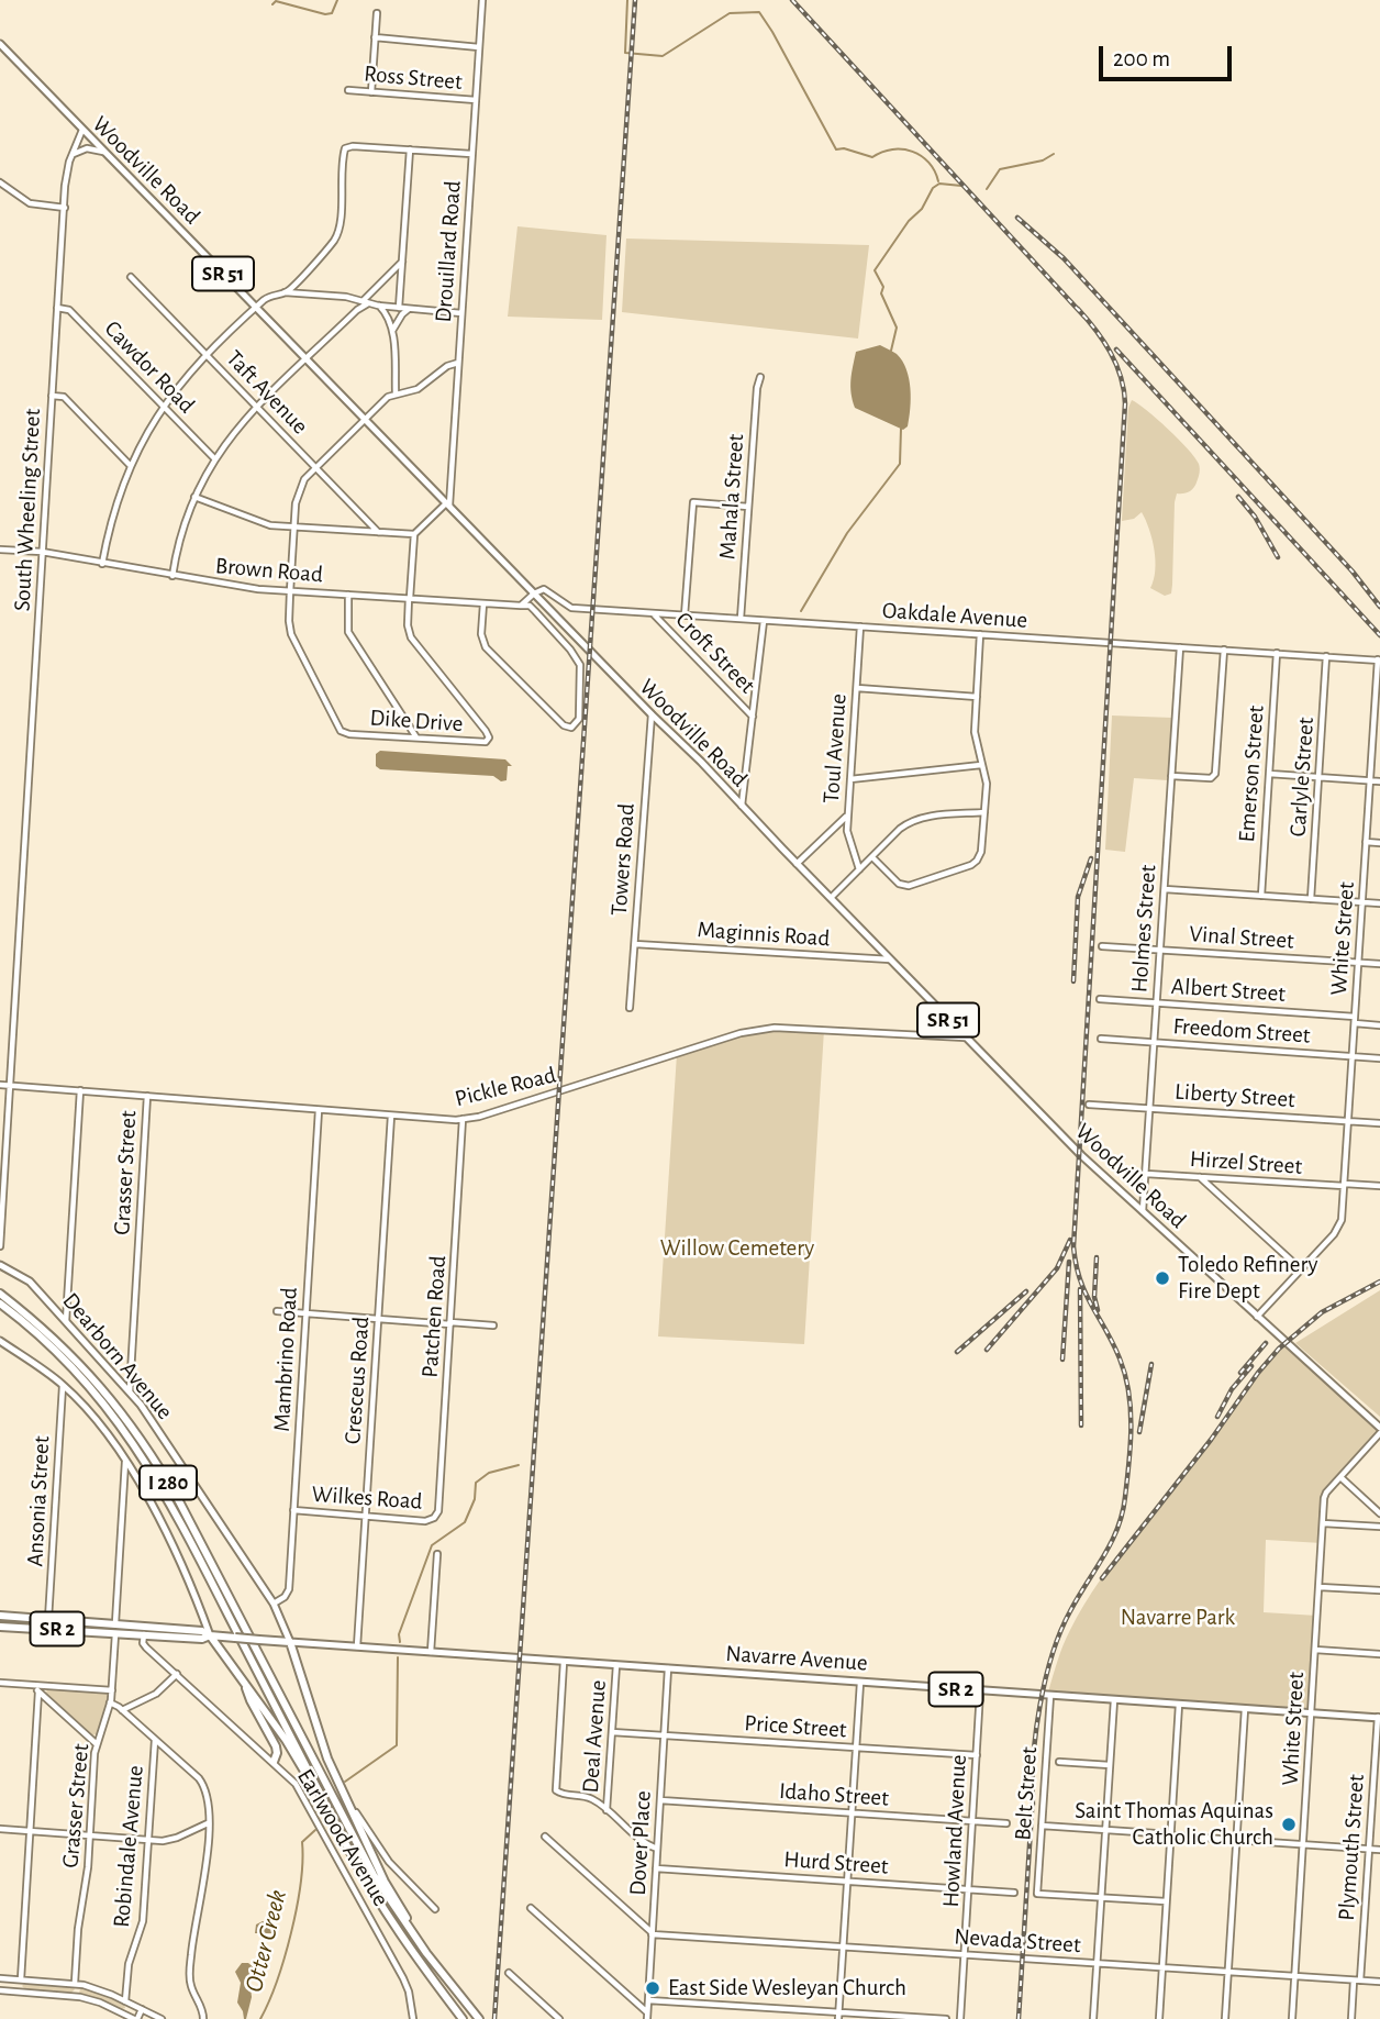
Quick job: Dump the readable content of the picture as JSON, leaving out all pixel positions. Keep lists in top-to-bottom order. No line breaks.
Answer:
{"streets":{"highway":["I 280","SR 2","Navarre Avenue"],"main road":["Woodville Road","SR 51","Dearborn Avenue"],"street":["Ross Street","Drouillard Road","Cawdor Road","Taft Avenue","Mahala Street","South Wheeling Street","Brown Road","Oakdale Avenue","Croft Street","Dike Drive","Toul Avenue","Emerson Street","Carlyle Street","Towers Road","Holmes Street","Maginnis Road","Vinal Street","White Street","Albert Street","Freedom Street","Pickle Road","Liberty Street","Hirzel Street","Grasser Street","Patchen Road","Mambrino Road","Cresceus Road","Wilkes Road","Ansonia Street","Price Street","Deal Avenue","Belt Street","Idaho Street","Howland Avenue","Earlwood Avenue","Dover Place","Robindale Avenue","Plymouth Street","Hurd Street","Nevada Street"]},"crossings":[["Ross Street","Drouillard Road"],["Woodville Road","Drouillard Road"],["Woodville Road","South Wheeling Street"],["Woodville Road","Oakdale Avenue"],["Woodville Road","Towers Road"],["Woodville Road","Holmes Street"],["Woodville Road","Maginnis Road"],["Woodville Road","Pickle Road"],["Cawdor Road","South Wheeling Street"],["Mahala Street","Oakdale Avenue"],["South Wheeling Street","Brown Road"],["South Wheeling Street","Pickle Road"],["Brown Road","Dike Drive"],["Oakdale Avenue","Croft Street"],["Oakdale Avenue","Toul Avenue"],["Oakdale Avenue","Emerson Street"],["Oakdale Avenue","Carlyle Street"],["Oakdale Avenue","Holmes Street"],["Oakdale Avenue","White Street"],["Towers Road","Maginnis Road"],["Holmes Street","Vinal Street"],["Holmes Street","Albert Street"],["Holmes Street","Freedom Street"],["Holmes Street","Liberty Street"],["Holmes Street","Hirzel Street"],["Vinal Street","White Street"],["White Street","Albert Street"],["White Street","Freedom Street"],["White Street","Liberty Street"],["White Street","Hirzel Street"],["White Street","Navarre Avenue"],["White Street","Nevada Street"],["Pickle Road","Grasser Street"],["Pickle Road","Patchen Road"],["Pickle Road","Mambrino Road"],["Pickle Road","Cresceus Road"],["Grasser Street","Dearborn Avenue"],["Grasser Street","Navarre Avenue"],["Patchen Road","Wilkes Road"],["Dearborn Avenue","Mambrino Road"],["Dearborn Avenue","Navarre Avenue"],["Mambrino Road","Wilkes Road"],["Cresceus Road","Wilkes Road"],["Cresceus Road","Navarre Avenue"],["Ansonia Street","Navarre Avenue"],["Navarre Avenue","Deal Avenue"],["Navarre Avenue","Belt Street"],["Navarre Avenue","Howland Avenue"],["Navarre Avenue","Earlwood Avenue"],["Navarre Avenue","Dover Place"],["Navarre Avenue","Plymouth Street"],["Price Street","Deal Avenue"],["Price Street","Howland Avenue"],["Price Street","Dover Place"],["Idaho Street","Howland Avenue"],["Idaho Street","Dover Place"],["Howland Avenue","Hurd Street"],["Howland Avenue","Nevada Street"],["Dover Place","Hurd Street"],["Dover Place","Nevada Street"],["Plymouth Street","Nevada Street"]],"water":["Otter Creek"],"parks":["Willow Cemetery","Navarre Park"],"places":["Toledo Refinery Fire Dept","Saint Thomas Aquinas Catholic Church","East Side Wesleyan Church"],"scale_bar":"200 m"}
